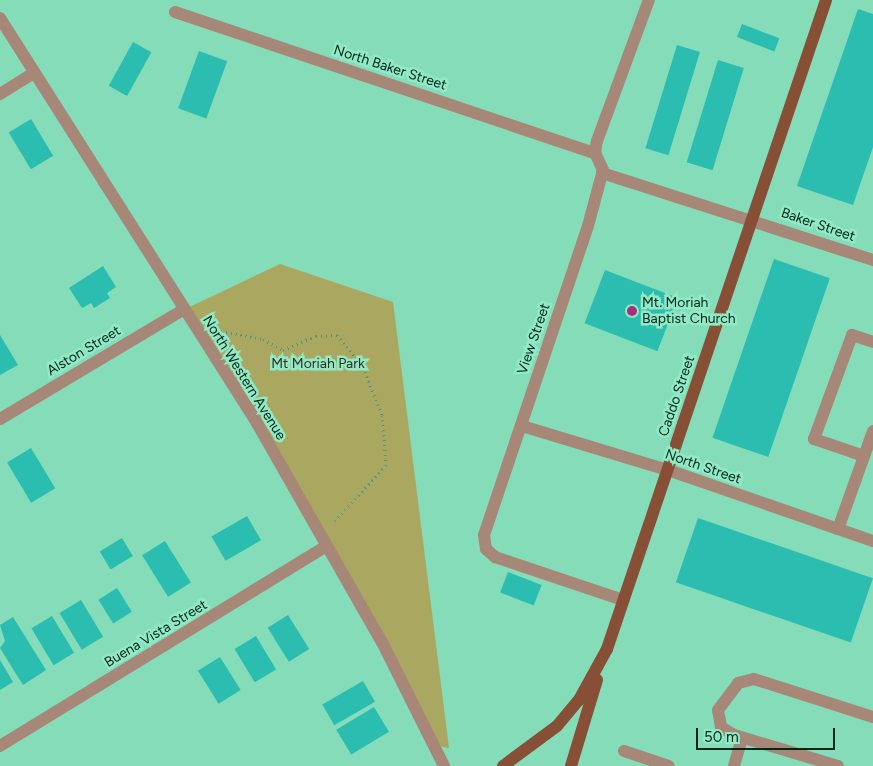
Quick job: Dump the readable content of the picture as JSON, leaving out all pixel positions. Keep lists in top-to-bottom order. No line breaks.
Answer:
{"streets":{"main road":["Caddo Street"],"street":["North Baker Street","Baker Street","View Street","Alston Street","North Western Avenue","North Street","Buena Vista Street"]},"crossings":[["Baker Street","View Street"],["Baker Street","Caddo Street"],["View Street","Caddo Street"],["View Street","North Street"],["Alston Street","North Western Avenue"],["North Western Avenue","Buena Vista Street"],["Caddo Street","North Street"]],"parks":["Mt Moriah Park"],"places":["Mt. Moriah Baptist Church"],"scale_bar":"50 m"}
